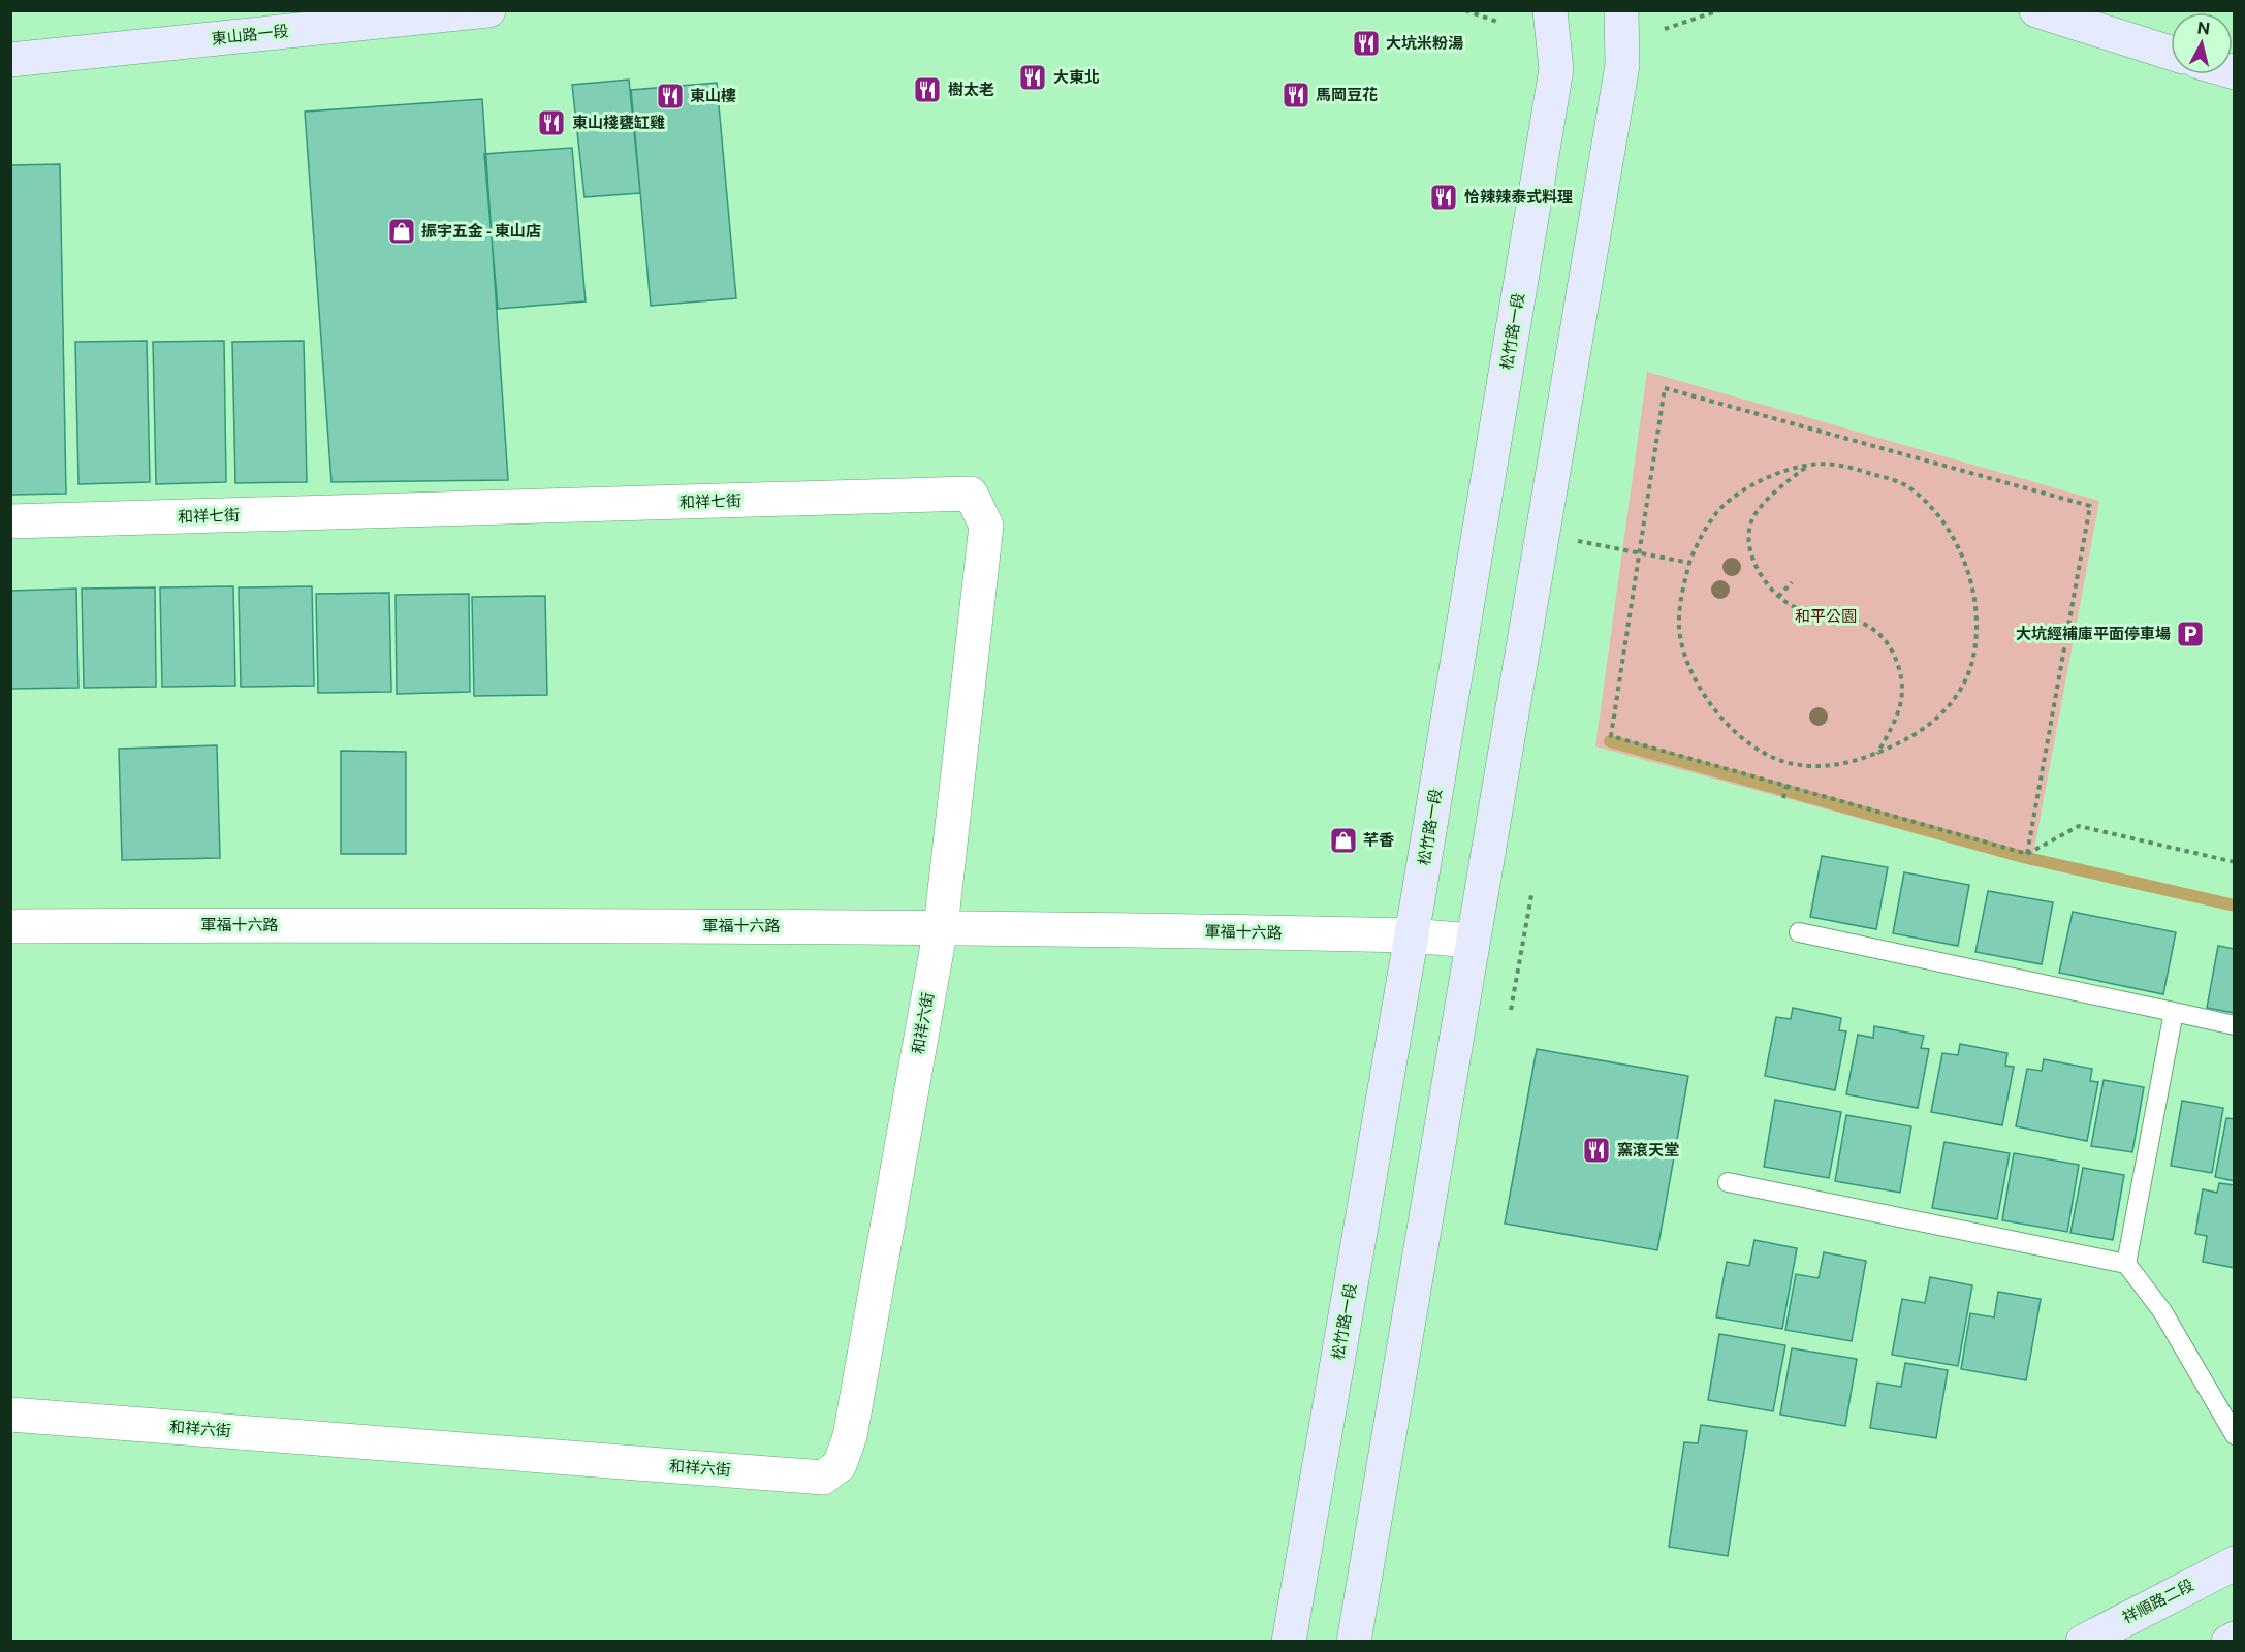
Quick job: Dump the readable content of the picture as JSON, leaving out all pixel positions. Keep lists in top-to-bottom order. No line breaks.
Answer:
{"streets":{"street":["東山路一段","松竹路一段","和祥七街","軍福十六路","和祥六街","祥順路二段"]},"crossings":[["松竹路一段","軍福十六路"],["和祥七街","軍福十六路"],["和祥七街","和祥六街"],["軍福十六路","和祥六街"]],"parks":["和平公園"],"places":{"restaurant":["大坑米粉湯","大東北","樹太老","馬岡豆花","東山樓","東山棧甕缸雞","恰辣辣泰式料理","窯滾天堂"],"shop":["振宇五金 - 東山店","芊香"],"parking":["大坑經補庫平面停車場"]},"north":"top"}
